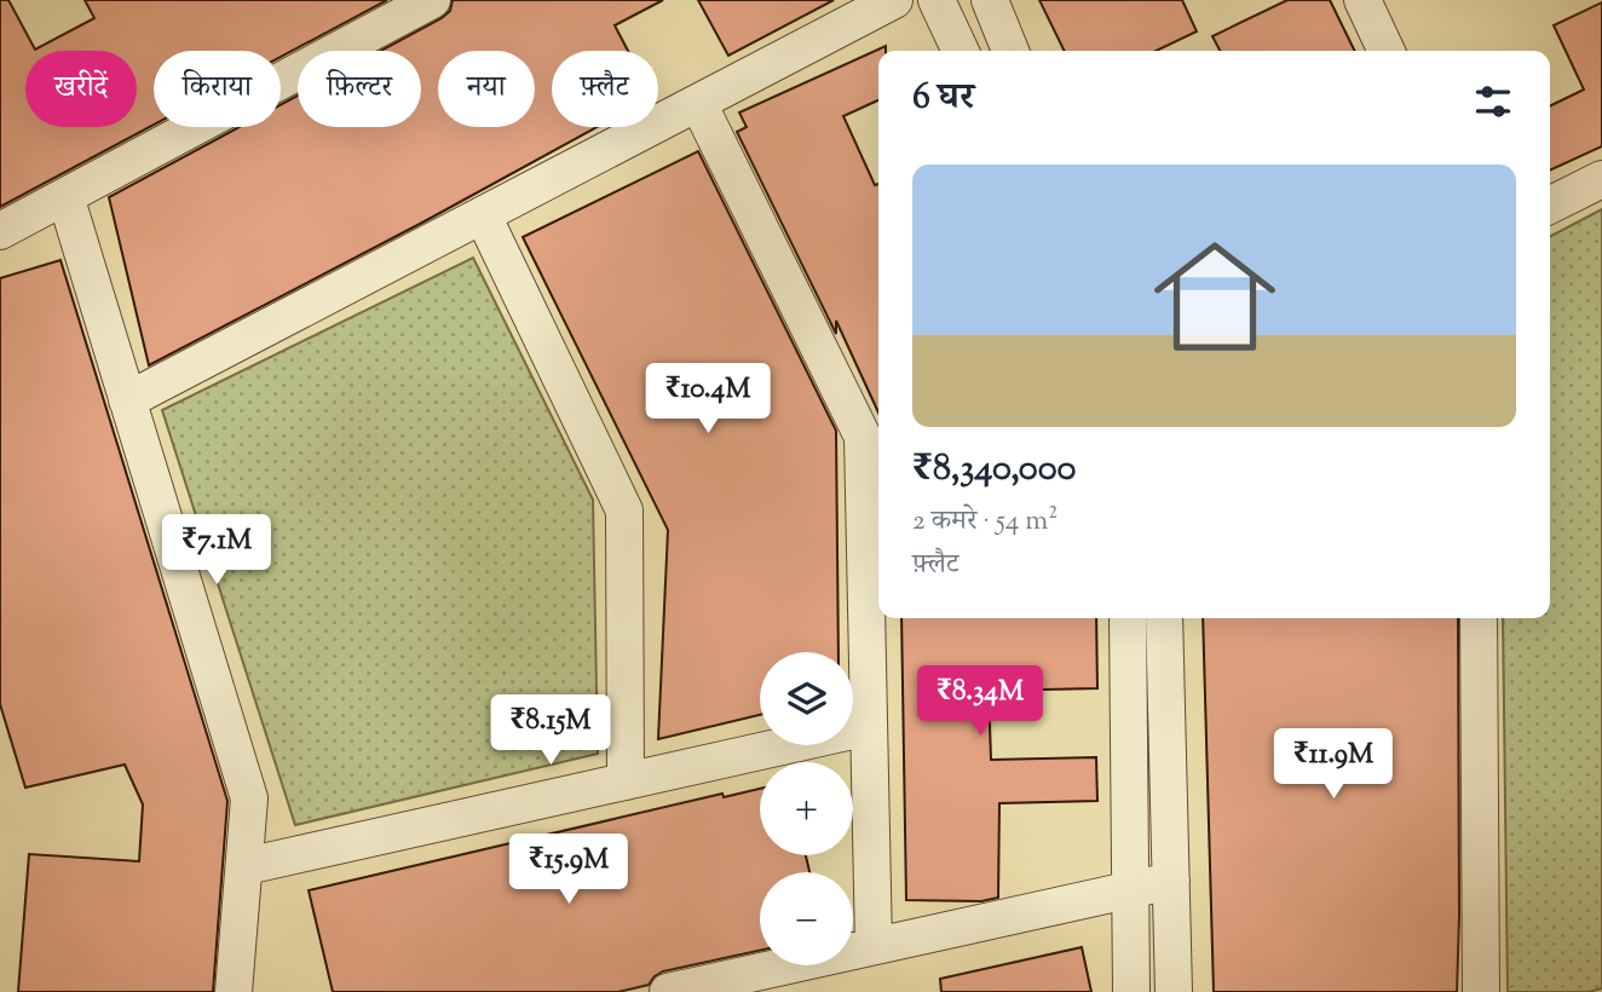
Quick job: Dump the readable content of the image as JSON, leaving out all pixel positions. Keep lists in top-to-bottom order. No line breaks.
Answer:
{"page":{"chip":["खरीदें","किराया","फ़िल्टर","नया","फ़्लैट"],"heading":"6 घर","list":[{"name":"₹8,340,000","note":"2 कमरे · 54 m² · फ़्लैट"}],"price":["₹10.4M","₹7.1M","₹8.34M","₹8.15M","₹11.9M","₹15.9M"],"map_buttons":["+","−"]}}
